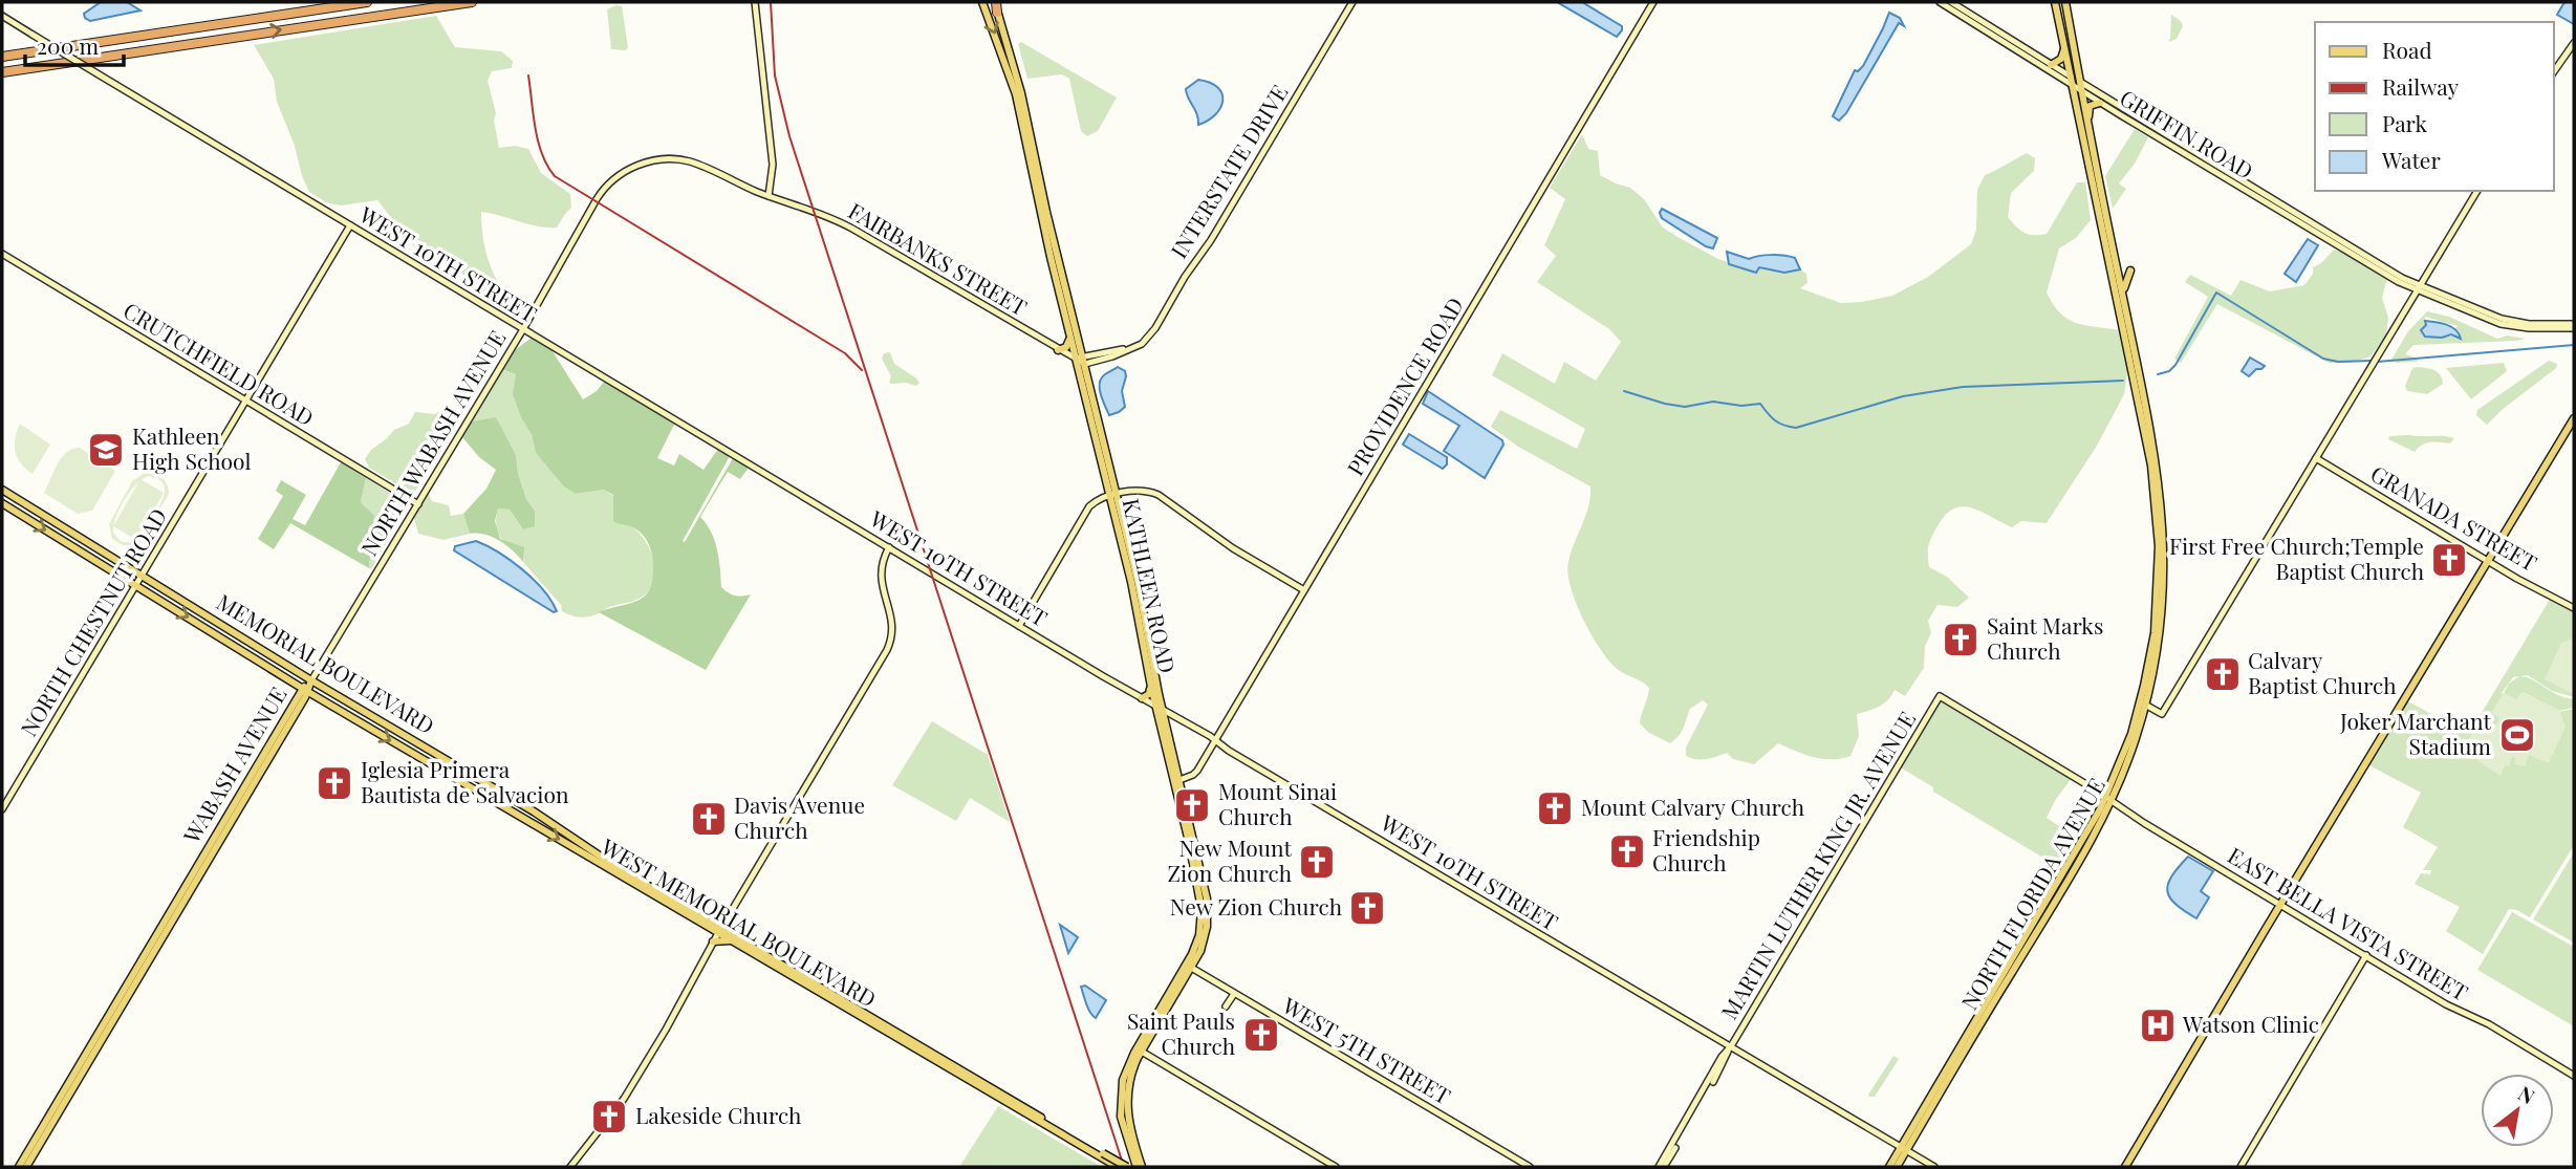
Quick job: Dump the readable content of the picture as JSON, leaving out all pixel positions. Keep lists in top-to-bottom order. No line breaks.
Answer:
{"streets":{"main road":["KATHLEEN ROAD","MEMORIAL BOULEVARD","WABASH AVENUE","NORTH FLORIDA AVENUE","WEST MEMORIAL BOULEVARD"],"street":["GRIFFIN ROAD","INTERSTATE DRIVE","FAIRBANKS STREET","WEST 10TH STREET","CRUTCHFIELD ROAD","PROVIDENCE ROAD","NORTH WABASH AVENUE","GRANADA STREET","NORTH CHESTNUT ROAD","MARTIN LUTHER KING JR. AVENUE","EAST BELLA VISTA STREET","WEST 5TH STREET"]},"crossings":[["INTERSTATE DRIVE","FAIRBANKS STREET"],["INTERSTATE DRIVE","KATHLEEN ROAD"],["FAIRBANKS STREET","NORTH WABASH AVENUE"],["FAIRBANKS STREET","KATHLEEN ROAD"],["WEST 10TH STREET","PROVIDENCE ROAD"],["WEST 10TH STREET","NORTH WABASH AVENUE"],["WEST 10TH STREET","KATHLEEN ROAD"],["WEST 10TH STREET","NORTH CHESTNUT ROAD"],["WEST 10TH STREET","MARTIN LUTHER KING JR. AVENUE"],["WEST 10TH STREET","NORTH FLORIDA AVENUE"],["CRUTCHFIELD ROAD","NORTH WABASH AVENUE"],["CRUTCHFIELD ROAD","NORTH CHESTNUT ROAD"],["PROVIDENCE ROAD","KATHLEEN ROAD"],["NORTH WABASH AVENUE","MEMORIAL BOULEVARD"],["NORTH WABASH AVENUE","WABASH AVENUE"],["KATHLEEN ROAD","WEST 5TH STREET"],["NORTH CHESTNUT ROAD","MEMORIAL BOULEVARD"],["MEMORIAL BOULEVARD","WABASH AVENUE"],["MEMORIAL BOULEVARD","WEST MEMORIAL BOULEVARD"],["MARTIN LUTHER KING JR. AVENUE","EAST BELLA VISTA STREET"],["NORTH FLORIDA AVENUE","EAST BELLA VISTA STREET"]],"places":{"school or university":["Kathleen High School"],"church":["First Free Church;Temple Baptist Church","Saint Marks Church","Calvary Baptist Church","Iglesia Primera Bautista de Salvacion","Mount Sinai Church","Mount Calvary Church","Davis Avenue Church","Friendship Church","New Mount Zion Church","New Zion Church","Saint Pauls Church","Lakeside Church"],"sports":["Joker Marchant Stadium"],"hospital":["Watson Clinic"]},"legend":["Road","Railway","Park","Water"],"scale_bar":"200 m","north":"top right"}
